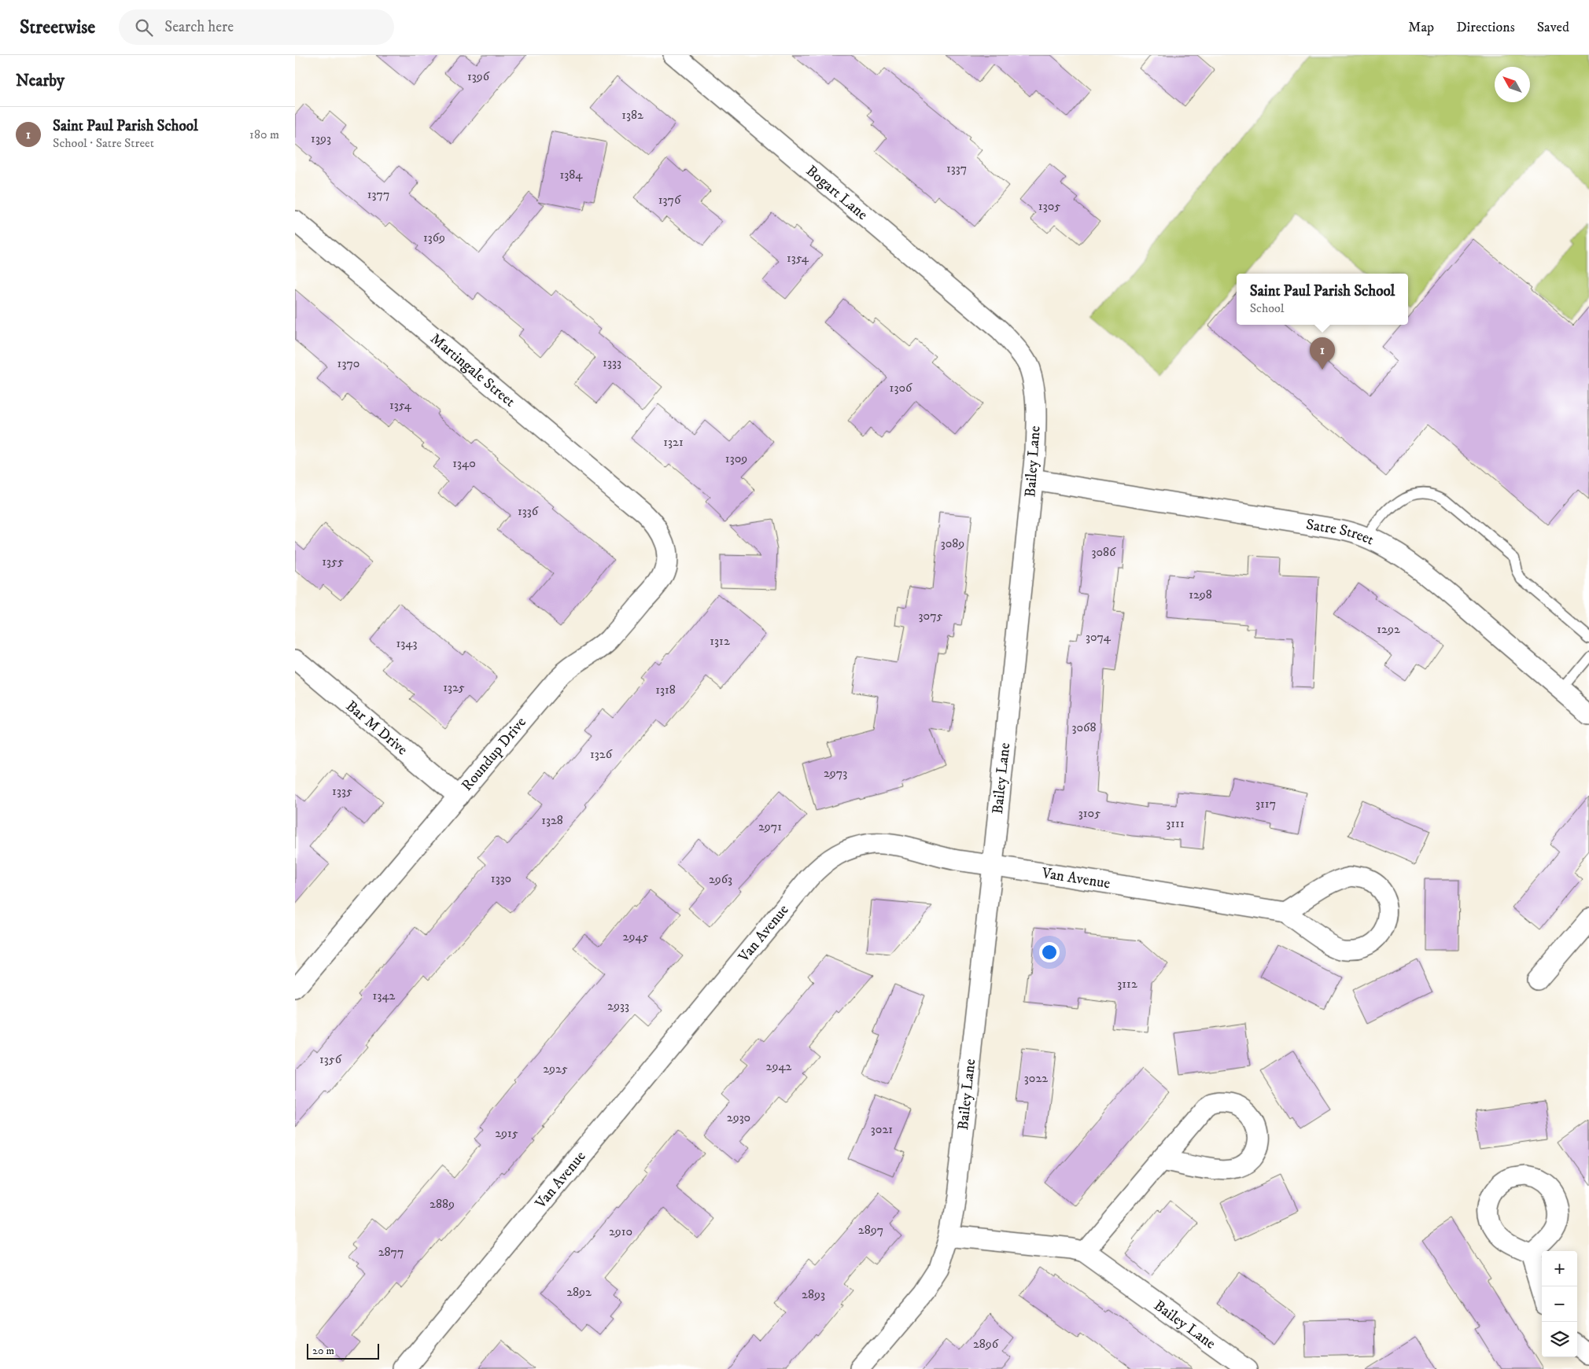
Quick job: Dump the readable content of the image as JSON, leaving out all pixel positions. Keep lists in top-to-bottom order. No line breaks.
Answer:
{"streets":{"street":["Bogart Lane","Martingale Street","Bailey Lane","Satre Street","Bar M Drive","Roundup Drive","Van Avenue"]},"crossings":[["Bogart Lane","Bailey Lane"],["Martingale Street","Roundup Drive"],["Bailey Lane","Satre Street"],["Bailey Lane","Van Avenue"],["Bar M Drive","Roundup Drive"]],"house_numbers":["1396","1382","1393","1337","1384","1377","1376","1305","1369","1354","1333","1370","1306","1354","1321","1309","1340","1336","3089","3086","1355","1298","3075","1292","3074","1312","1343","1325","1318","3068","1326","2973","1335","3117","3105","1328","3111","2971","1330","2963","2945","3112","1342","2933","1356","2942","2925","3022","2930","3021","2915","2889","2897","2910","2877","2892","2893","2896"],"scale_bar":"20 m","north":"top left","page":{"header":"Streetwise","search":"Search here","nav":["Map","Directions","Saved"],"heading":"Nearby","list":[{"mark":"1","name":"Saint Paul Parish School","note":"School · Satre Street","value":"180 m"}],"popup":["Saint Paul Parish School","School"],"pins":"1","map_buttons":["+","−"],"scale":"20 m"}}
